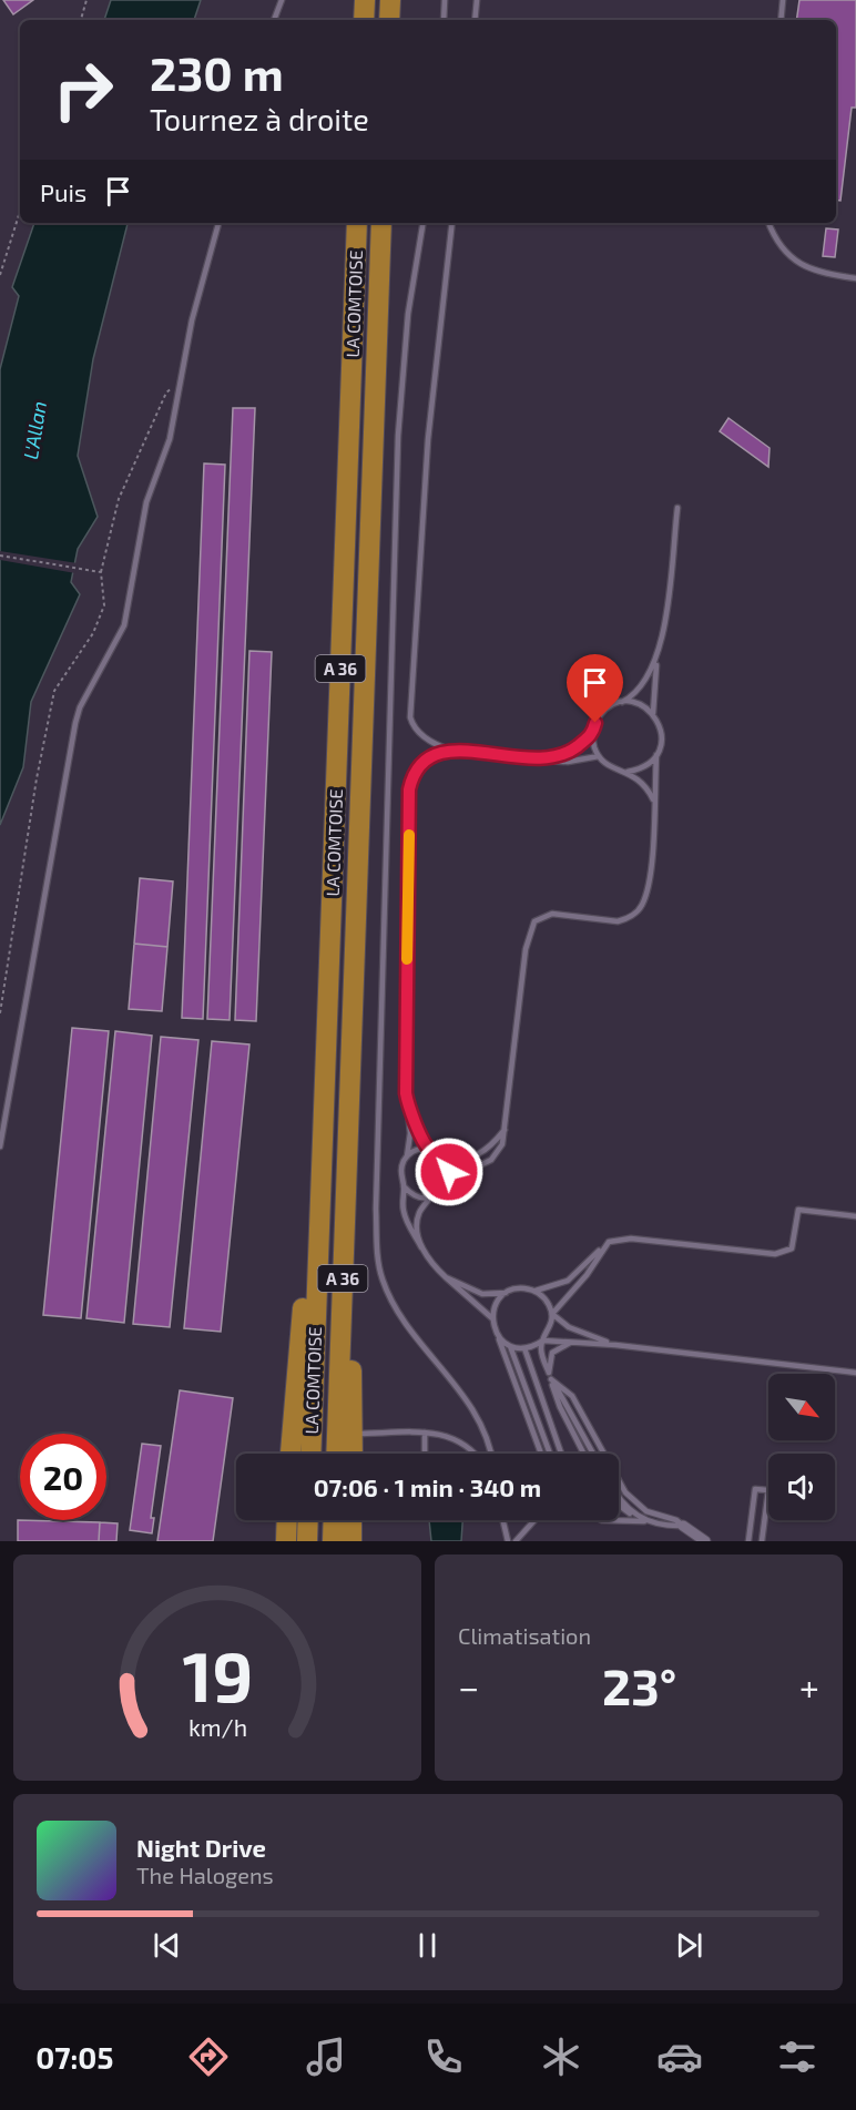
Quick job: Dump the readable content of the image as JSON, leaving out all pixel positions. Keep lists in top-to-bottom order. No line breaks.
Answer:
{"streets":{"highway":["LA COMTOISE","A 36"]},"water":["L'Allan"],"north":"bottom right","page":{"turn":["230 m","Tournez à droite"],"then":"Puis","limit":"20","trip":"07:06 · 1 min · 340 m","tile":"Climatisation","heat":["−","23°","+"],"song":["Night Drive","The Halogens"],"tabs":"07:05","gauge":["19","km/h"]}}
